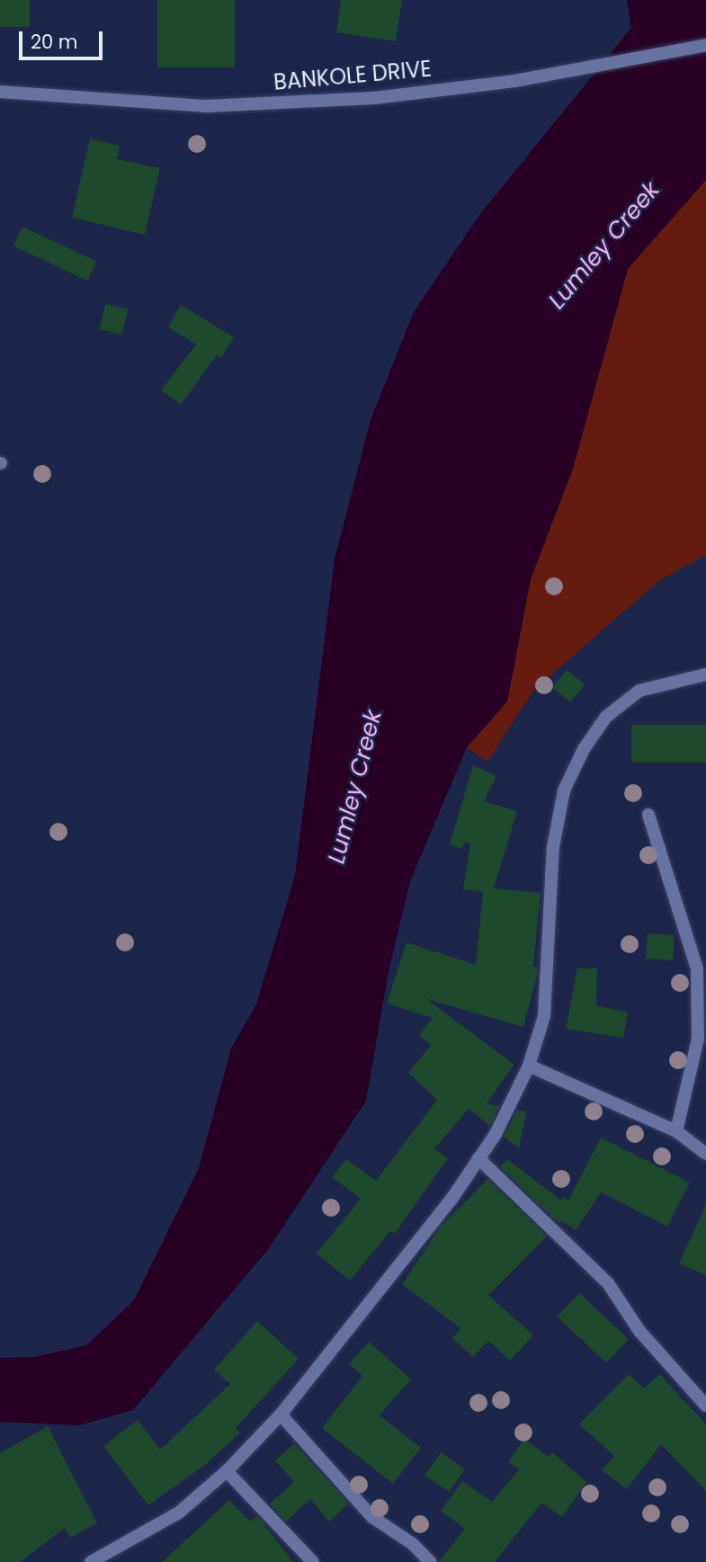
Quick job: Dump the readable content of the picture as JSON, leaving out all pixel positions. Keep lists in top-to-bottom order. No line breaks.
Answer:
{"streets":{"street":["BANKOLE DRIVE"]},"water":["Lumley Creek"],"scale_bar":"20 m"}
